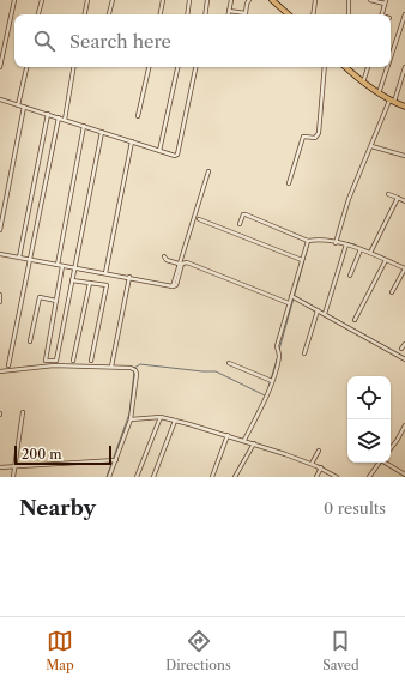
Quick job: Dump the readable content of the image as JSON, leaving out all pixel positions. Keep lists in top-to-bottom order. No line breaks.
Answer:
{"scale_bar":"200 m","page":{"search":"Search here","scale":"200 m","heading":["Nearby","0 results"],"nav":["Map","Directions","Saved"]}}
